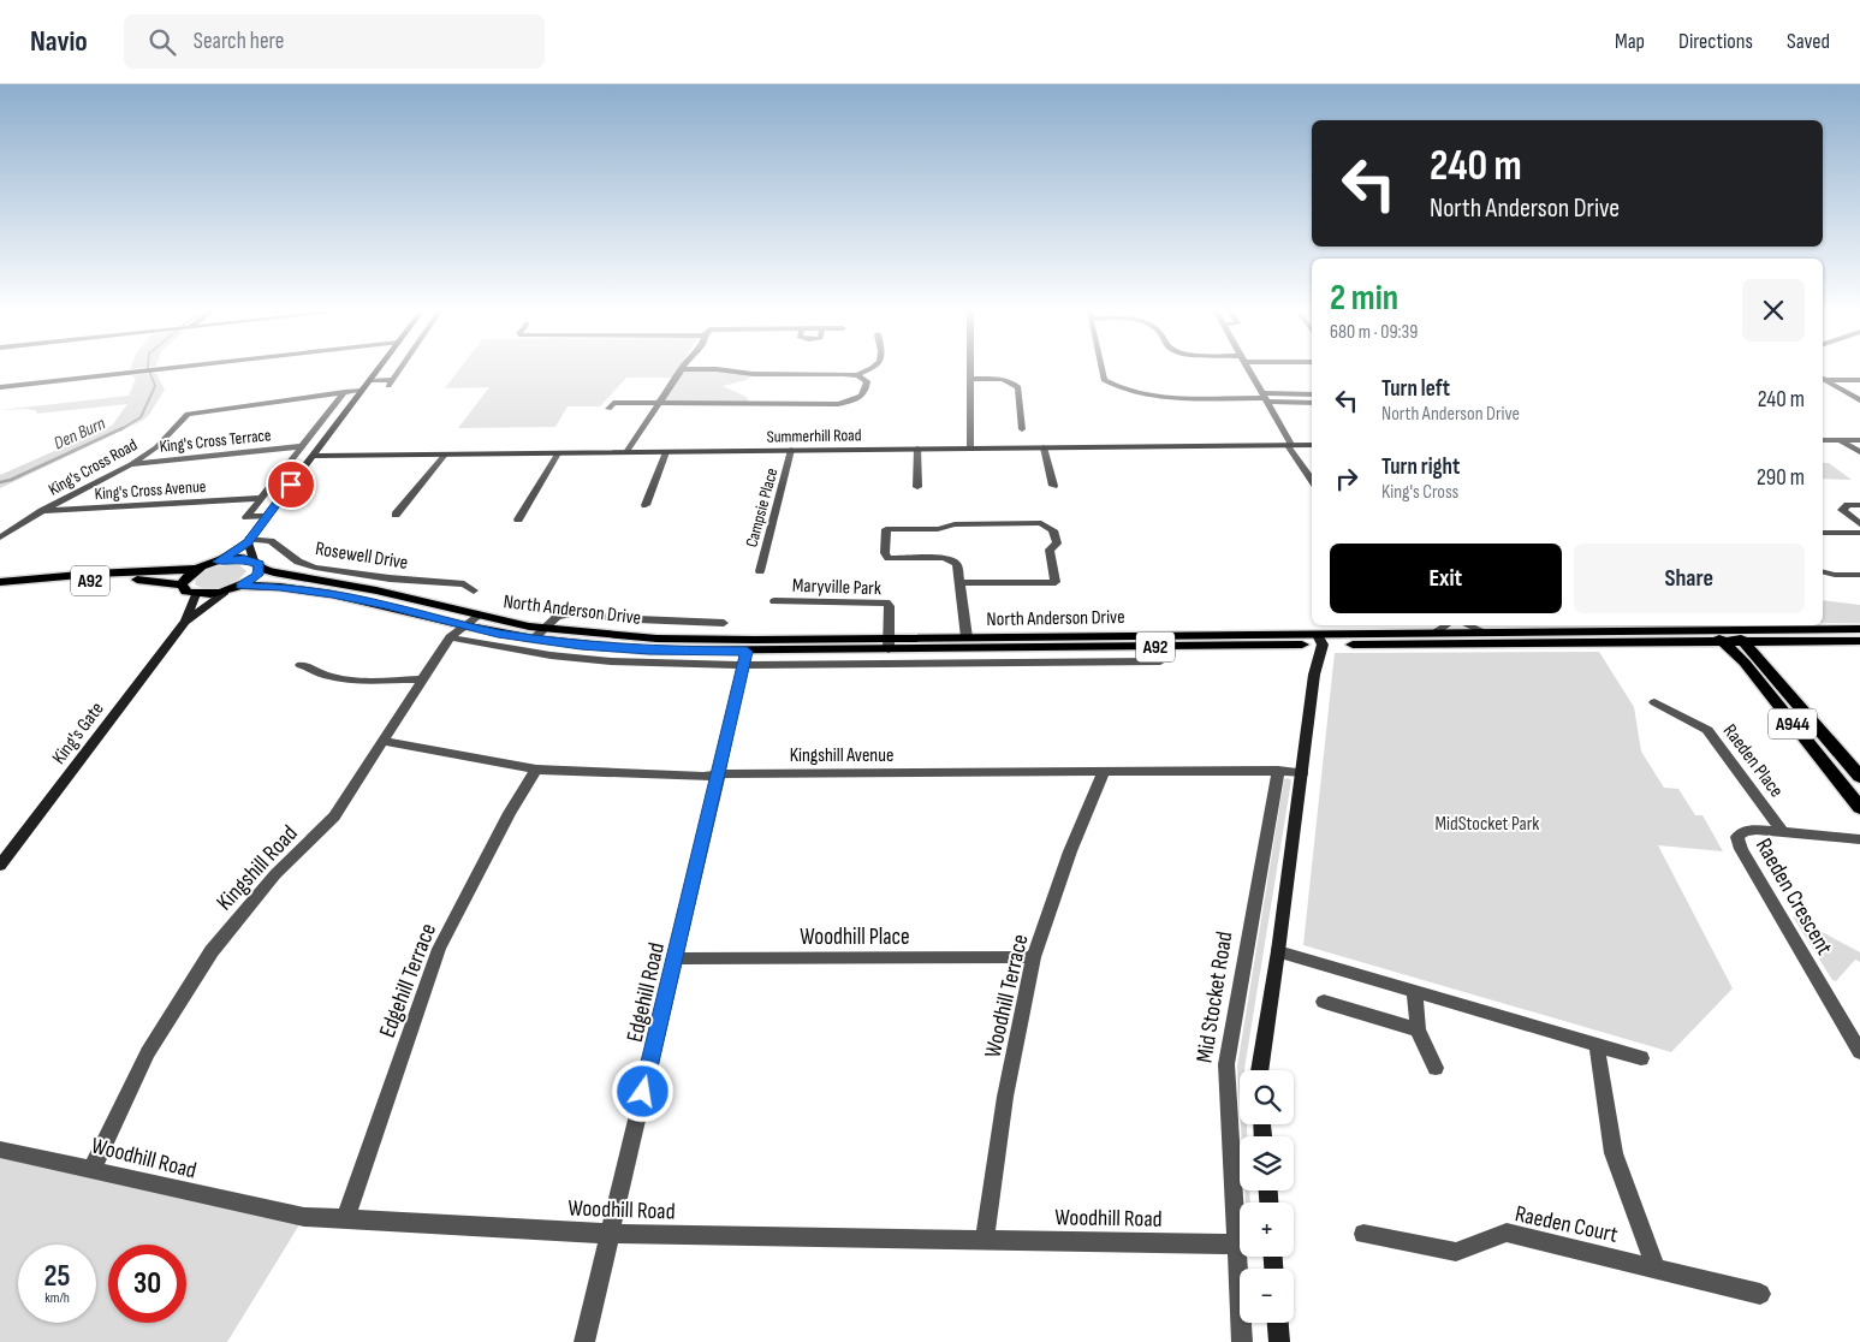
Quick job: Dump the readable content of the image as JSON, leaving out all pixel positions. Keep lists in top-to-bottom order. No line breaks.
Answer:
{"streets":{"main road":["A92","North Anderson Drive","A944"],"street":["Summerhill Road","King's Cross Terrace","King's Cross Road","King's Cross Avenue","Campsie Place","Rosewell Drive","Maryville Park","King's Gate","Kingshill Avenue","Raeden Place","Kingshill Road","Raeden Crescent","Woodhill Place","Edgehill Terrace","Edgehill Road","Woodhill Terrace","Mid Stocket Road","Woodhill Road","Raeden Court"]},"crossings":[["Summerhill Road","Campsie Place"],["King's Cross Terrace","King's Cross Road"],["King's Cross Road","King's Cross Avenue"],["A92","North Anderson Drive"],["A92","King's Gate"],["Maryville Park","North Anderson Drive"],["North Anderson Drive","A944"],["North Anderson Drive","Kingshill Road"],["North Anderson Drive","Edgehill Road"],["Kingshill Avenue","Kingshill Road"],["Kingshill Avenue","Edgehill Terrace"],["Kingshill Avenue","Edgehill Road"],["Kingshill Avenue","Woodhill Terrace"],["Kingshill Avenue","Mid Stocket Road"],["Raeden Place","Raeden Crescent"],["Kingshill Road","Woodhill Road"],["Woodhill Place","Edgehill Road"],["Woodhill Place","Woodhill Terrace"],["Edgehill Terrace","Woodhill Road"],["Edgehill Road","Woodhill Road"],["Woodhill Terrace","Woodhill Road"]],"water":["Den Burn"],"parks":["MidStocket Park"],"page":{"header":"Navio","search":"Search here","nav":["Map","Directions","Saved"],"turn":["240 m","North Anderson Drive"],"heading":["2 min","680 m · 09:39"],"list":[{"name":"Turn left","note":"North Anderson Drive","value":"240 m"},{"name":"Turn right","note":"King's Cross","value":"290 m"}],"buttons":["Exit","Share"],"map_buttons":["+","−"],"speed":"25 km/h","limit":"30"}}
